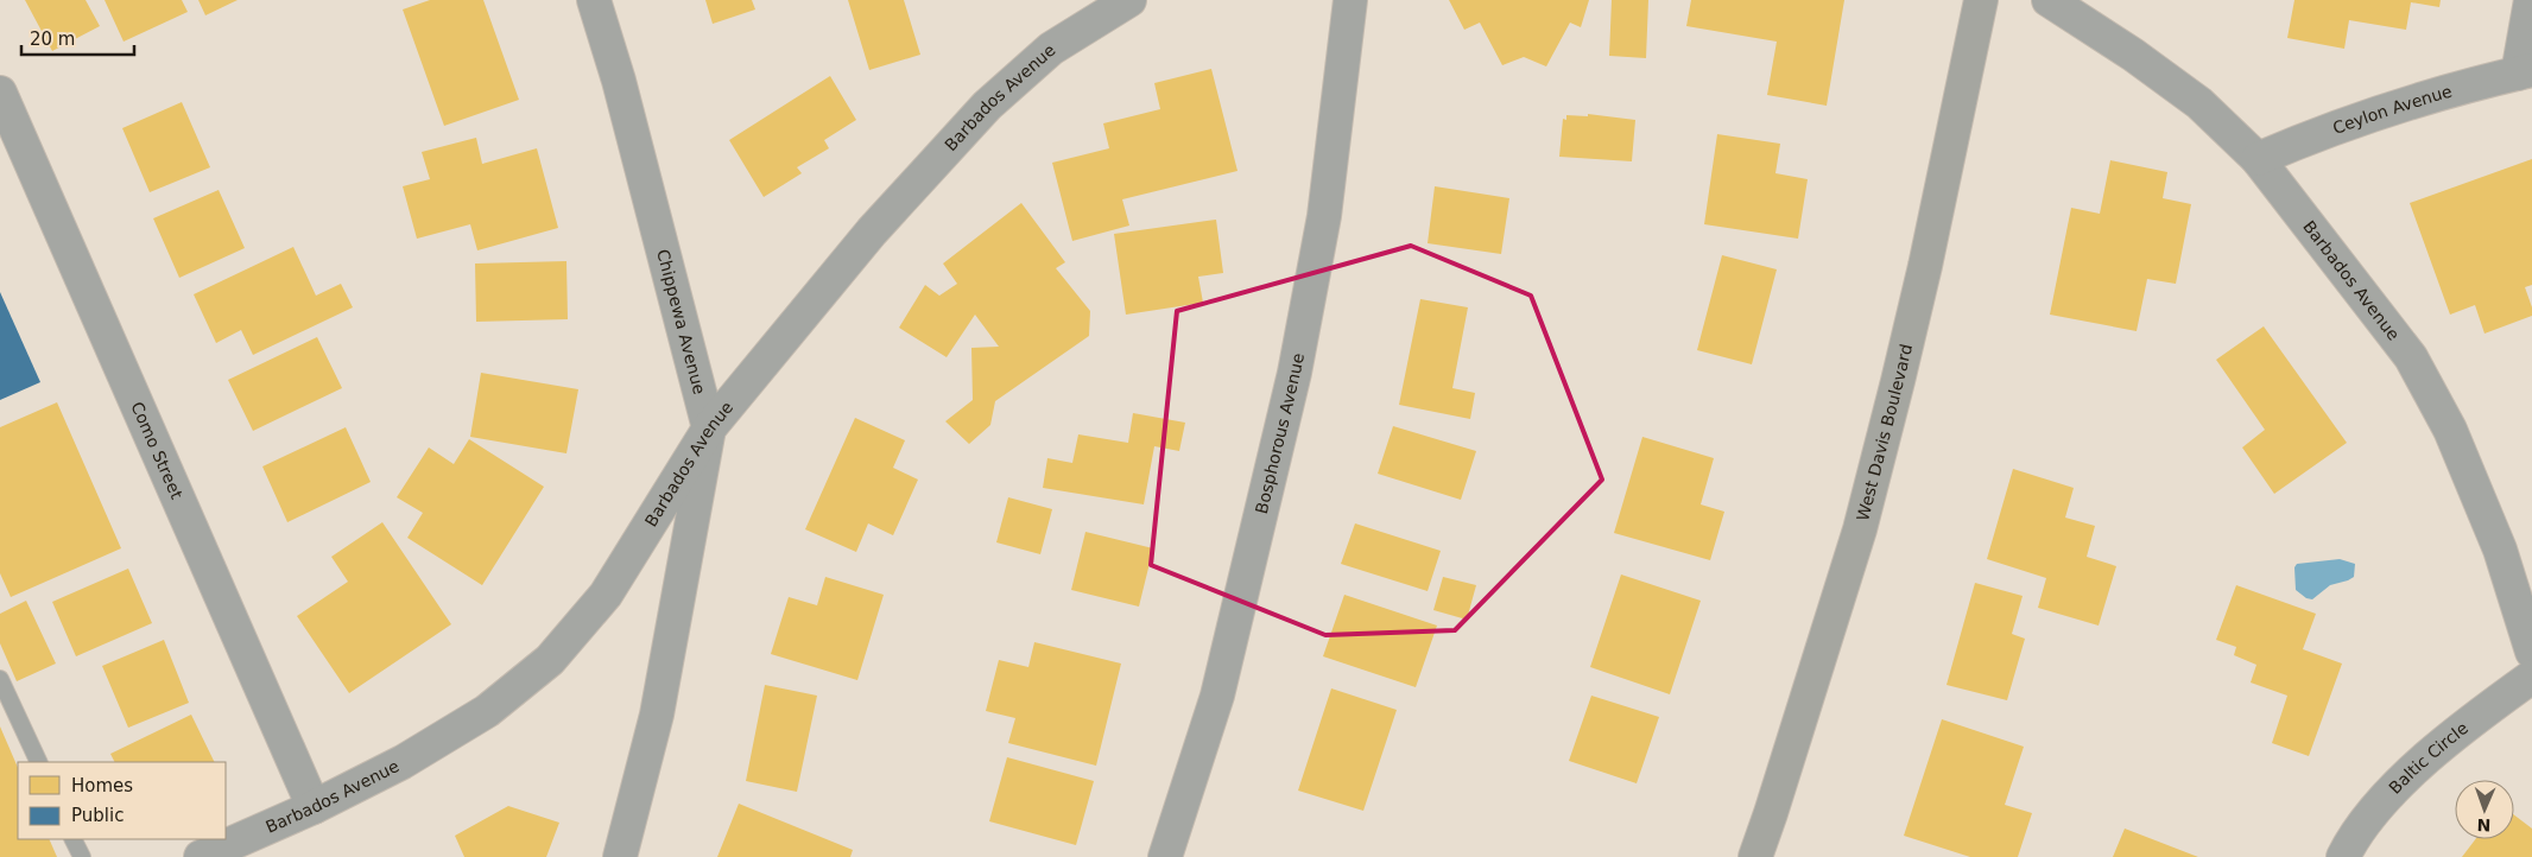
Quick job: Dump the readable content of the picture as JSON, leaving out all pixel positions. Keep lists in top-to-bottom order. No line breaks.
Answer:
{"streets":{"street":["Barbados Avenue","Ceylon Avenue","Chippewa Avenue","Bosphorous Avenue","West Davis Boulevard","Como Street","Baltic Circle"]},"crossings":[["Barbados Avenue","Ceylon Avenue"],["Barbados Avenue","Chippewa Avenue"],["Barbados Avenue","Como Street"]],"legend":["Homes","Public"],"scale_bar":"20 m","north":"bottom"}
